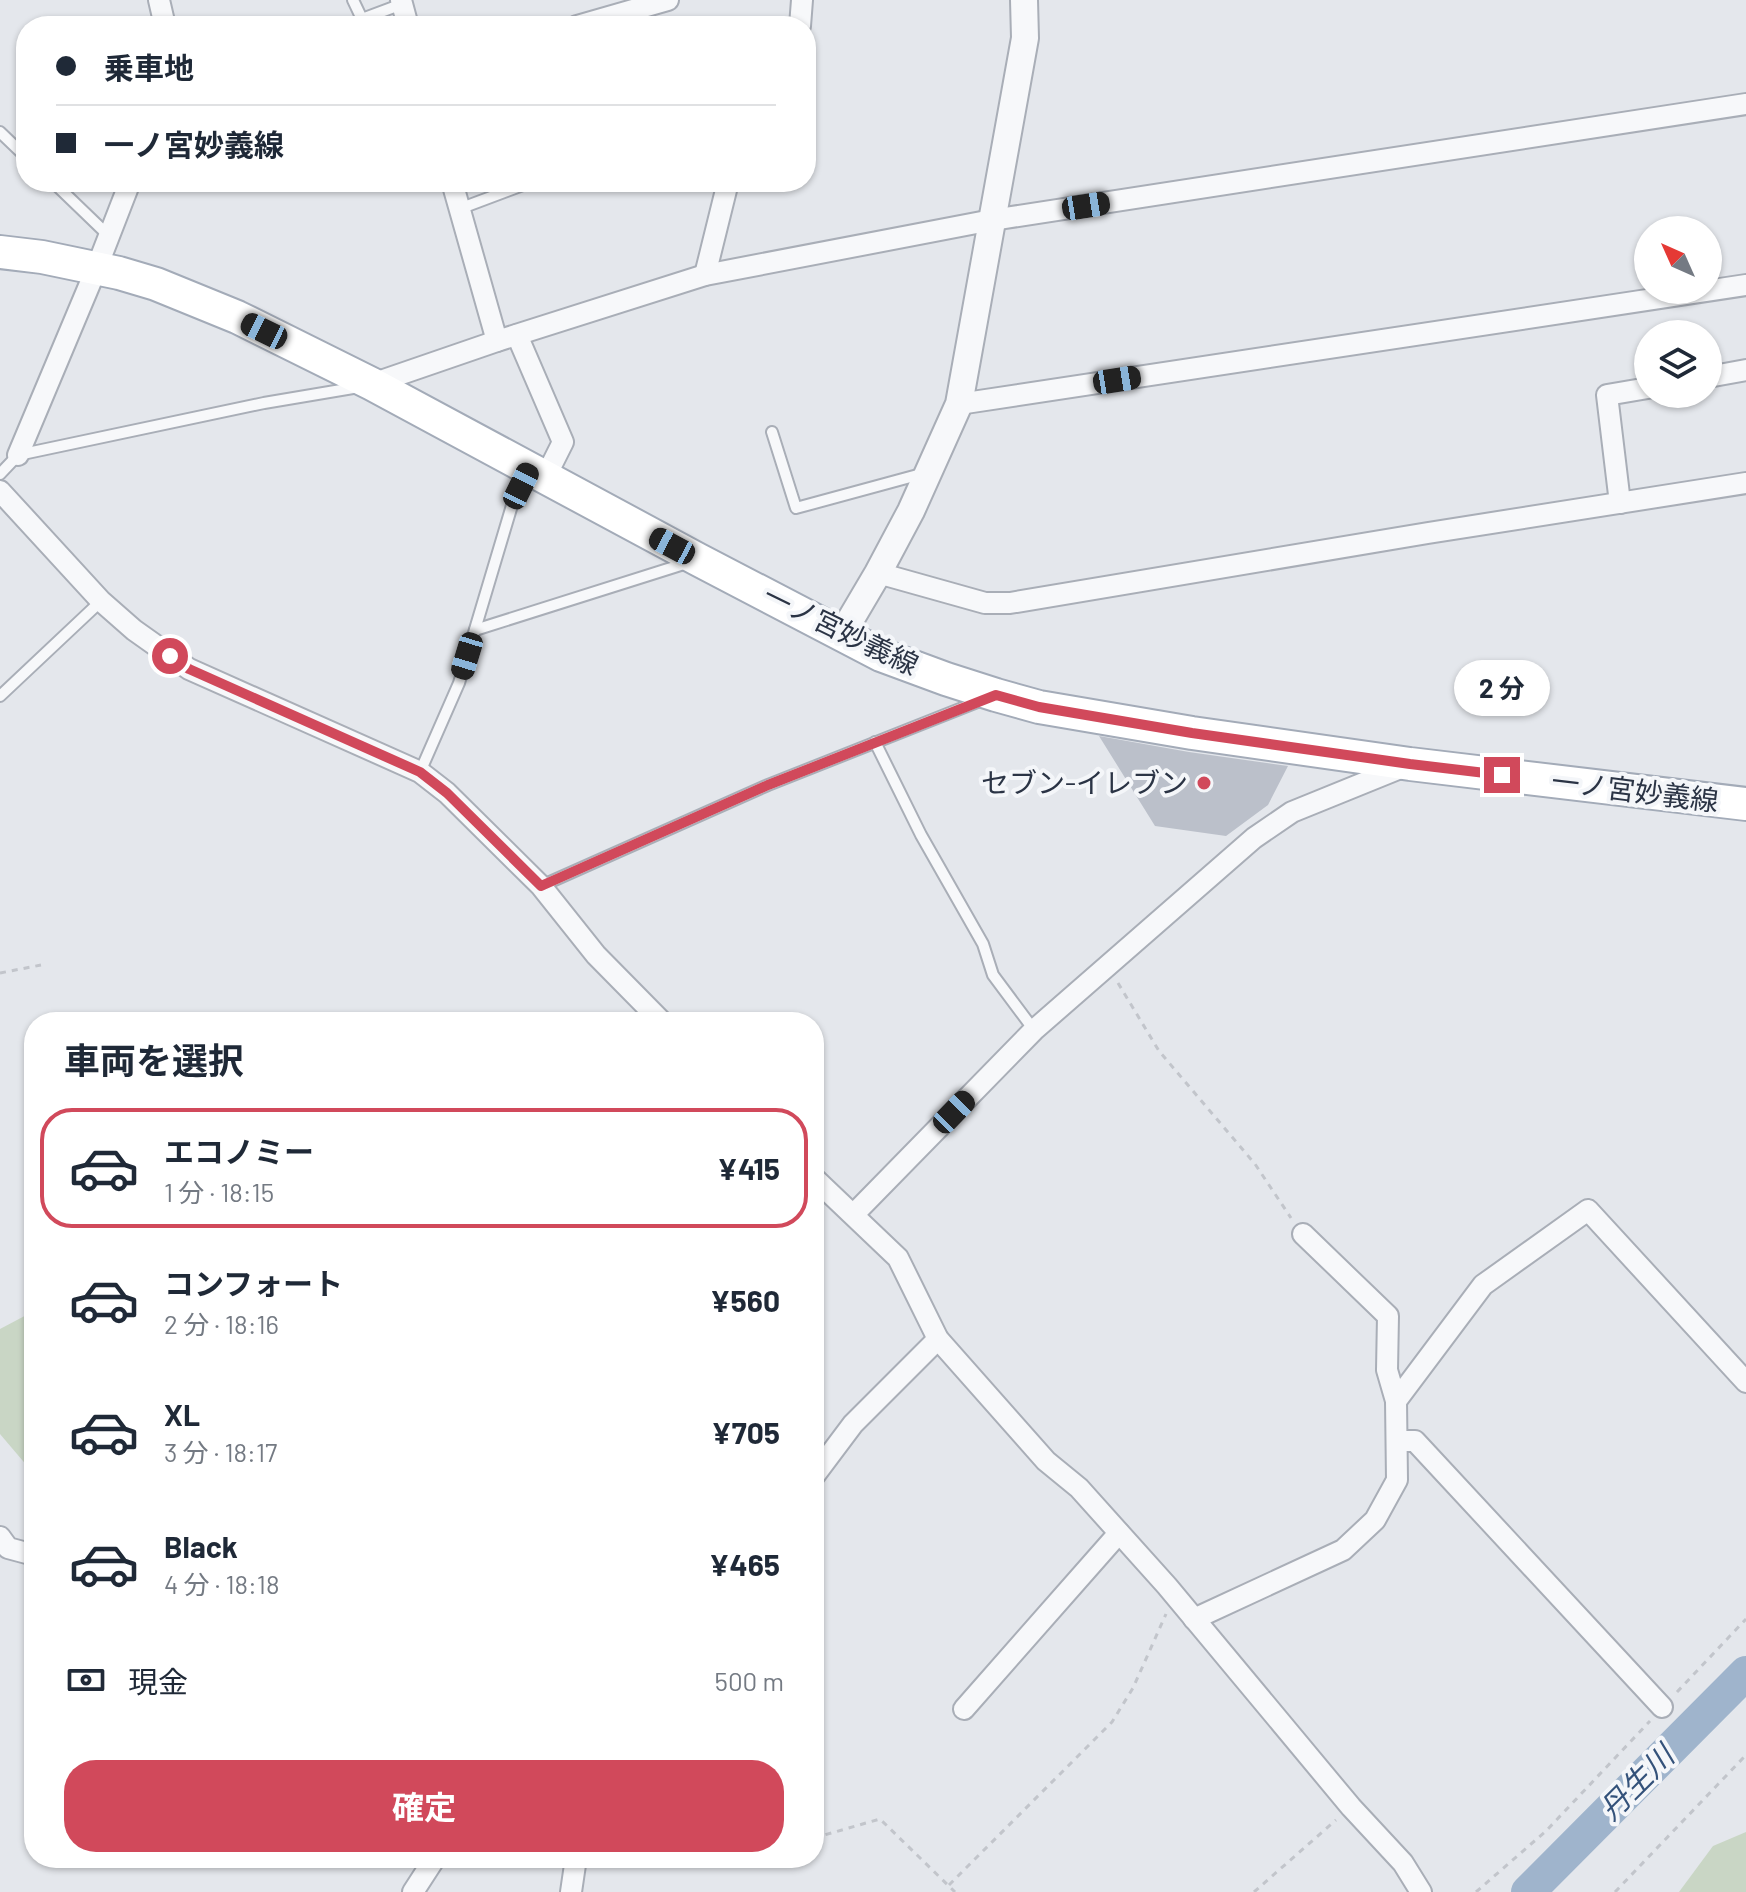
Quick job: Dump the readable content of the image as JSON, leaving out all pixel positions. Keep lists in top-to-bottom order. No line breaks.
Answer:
{"streets":{"main road":["一ノ宮妙義線"]},"water":["丹生川"],"places":["セブン-イレブン"],"north":"top left","page":{"banner":["乗車地","一ノ宮妙義線"],"bubble":"2 分","heading":"車両を選択","list":[{"name":"エコノミー","note":"1 分 · 18:15","value":"¥415"},{"name":"コンフォート","note":"2 分 · 18:16","value":"¥560"},{"name":"XL","note":"3 分 · 18:17","value":"¥705"},{"name":"Black","note":"4 分 · 18:18","value":"¥465"}],"pay":["現金","500 m"],"buttons":"確定"}}
